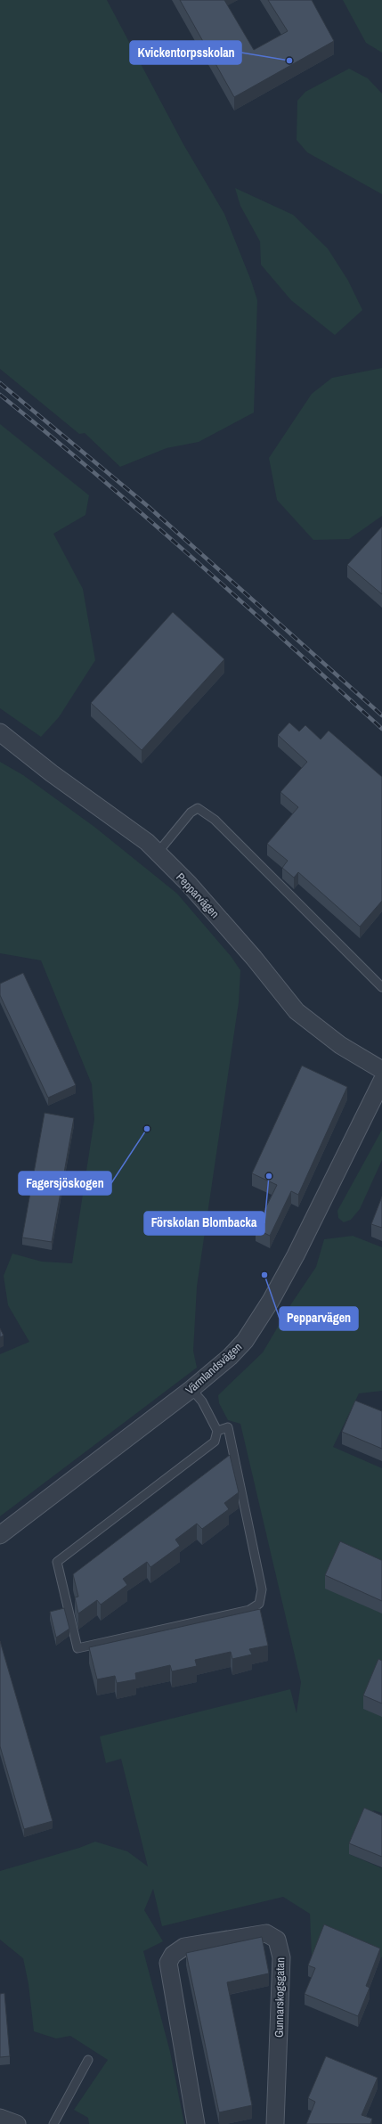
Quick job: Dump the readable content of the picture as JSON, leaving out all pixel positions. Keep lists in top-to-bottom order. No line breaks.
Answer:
{"streets":{"street":["Pepparvägen","Värmlandsvägen","Gunnarskogsgatan"]},"places":["Kvickentorpsskolan","Fagersjöskogen","Förskolan Blombacka","Pepparvägen"]}
